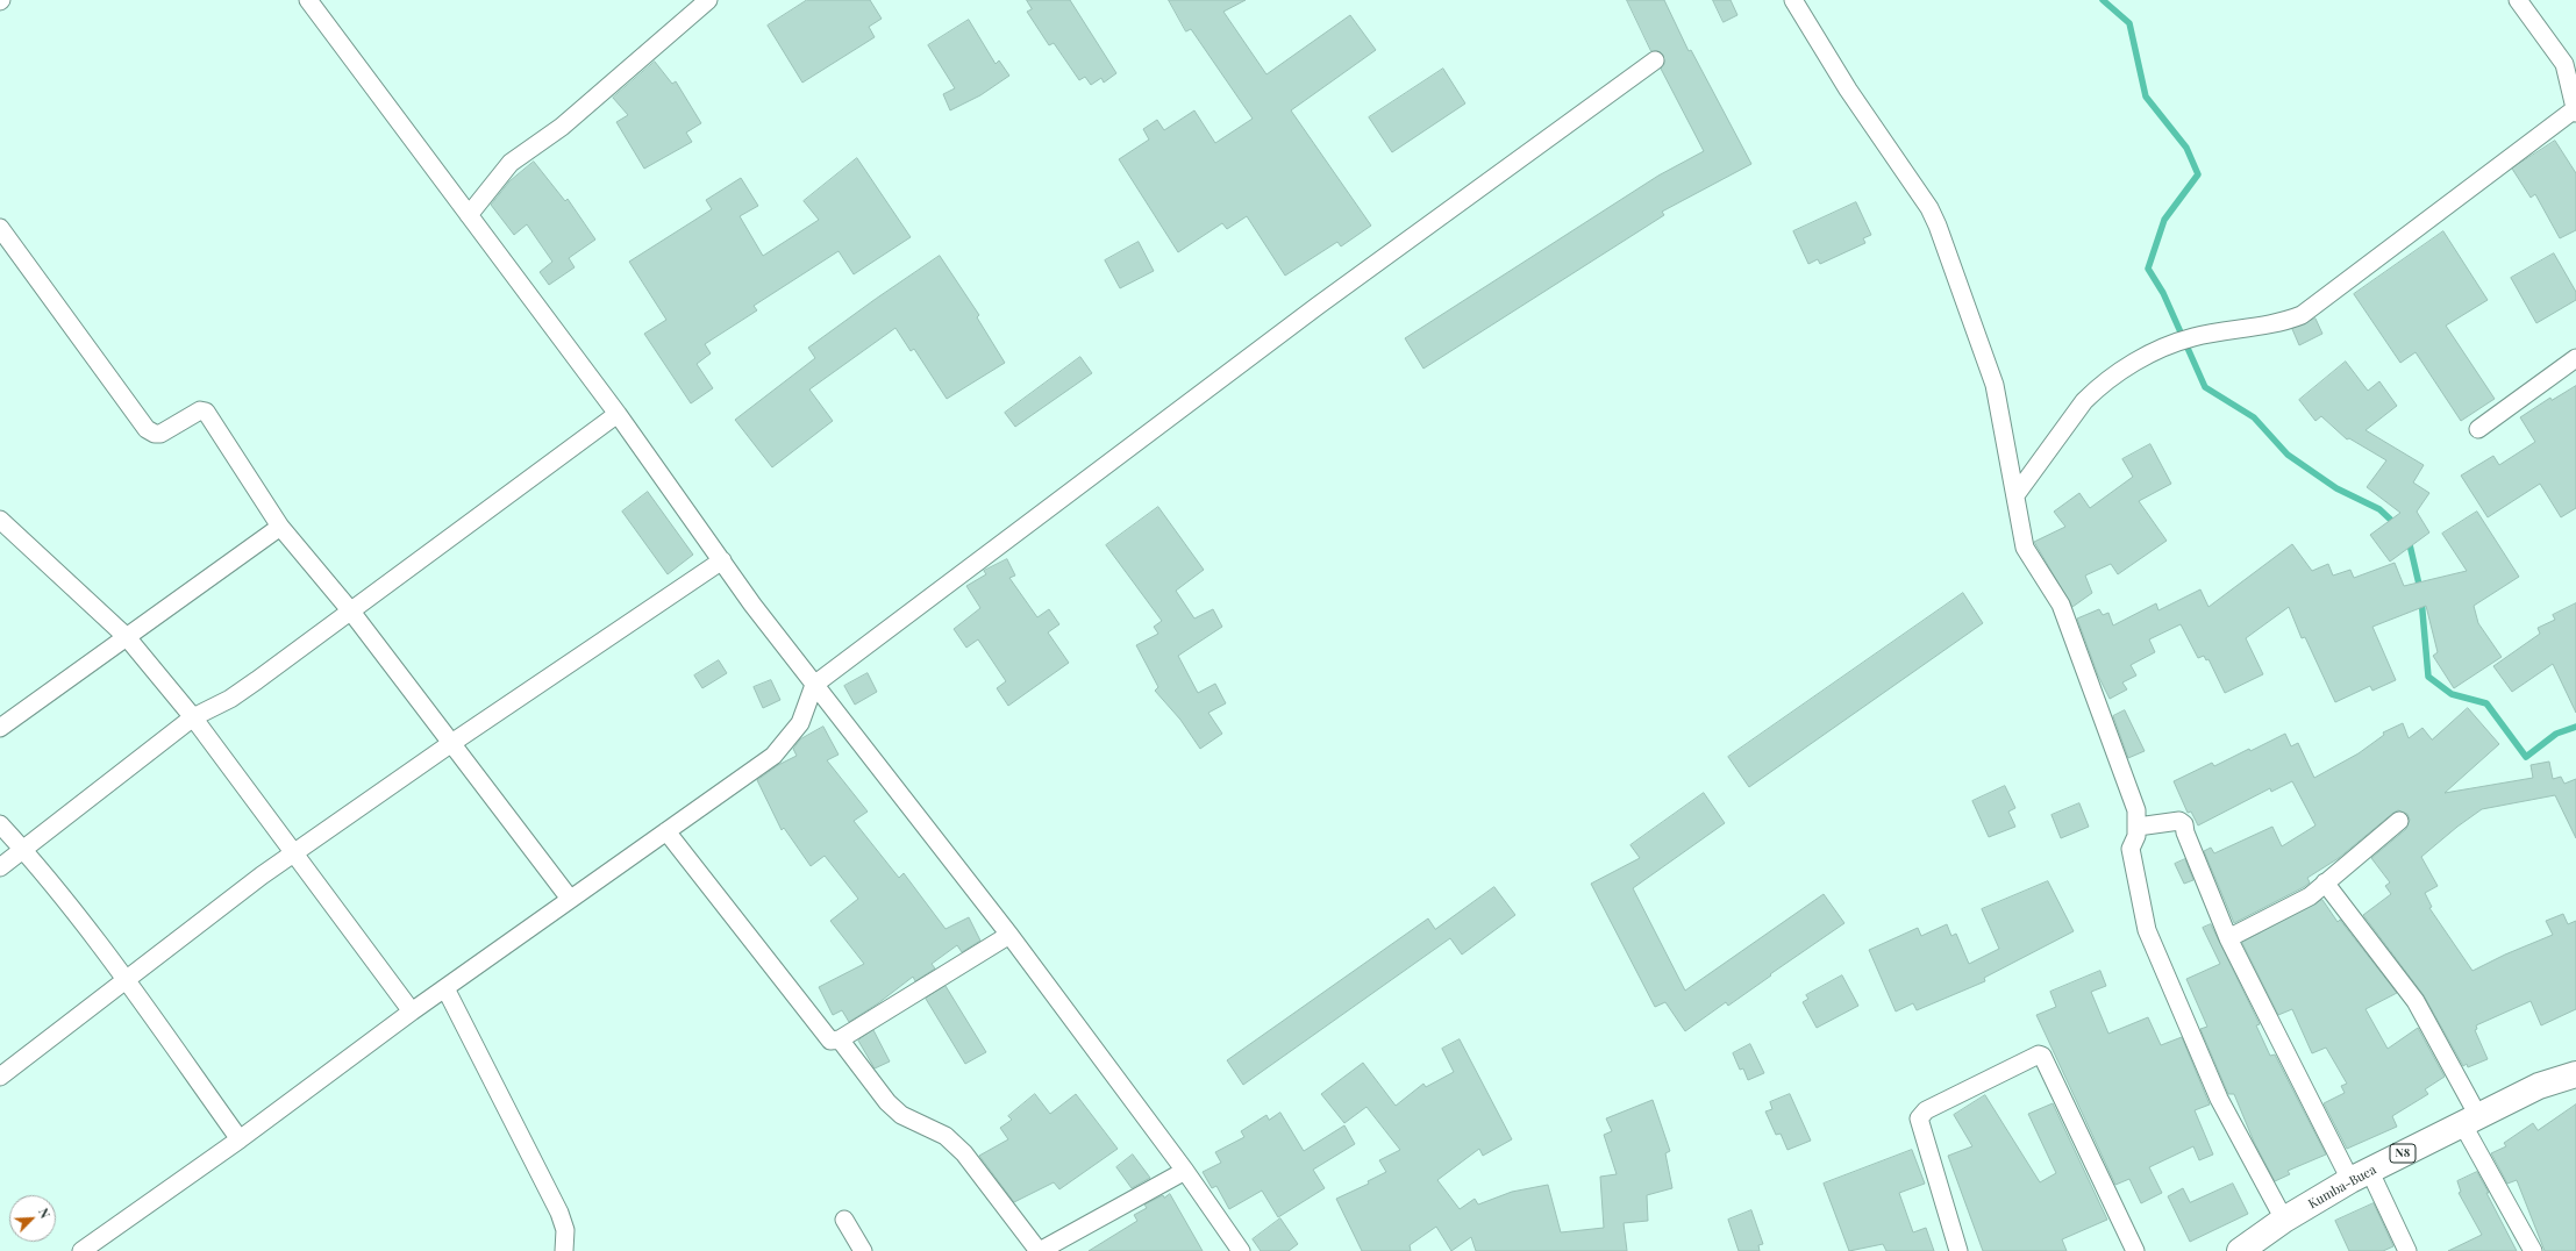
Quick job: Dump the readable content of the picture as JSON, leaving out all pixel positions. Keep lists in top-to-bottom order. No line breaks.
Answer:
{"streets":{"highway":["N8","Kumba-Buea"]},"north":"top right"}
